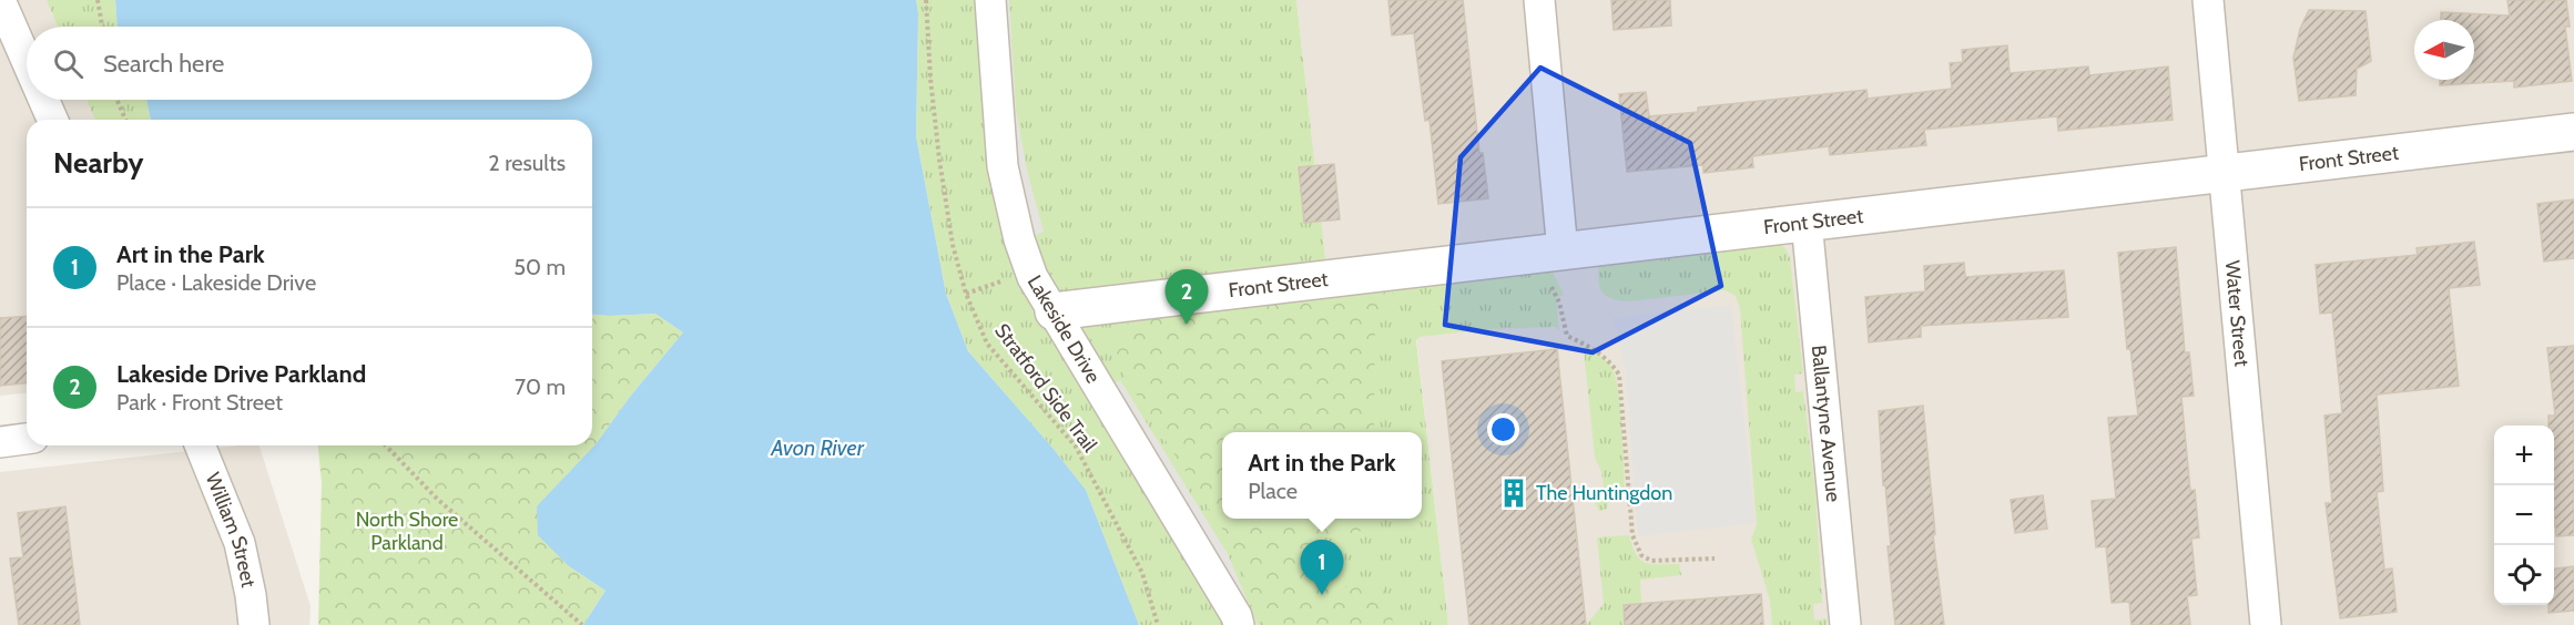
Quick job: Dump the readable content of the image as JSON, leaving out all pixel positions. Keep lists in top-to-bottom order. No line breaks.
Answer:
{"streets":{"street":["Front Street","Water Street","Lakeside Drive","Ballantyne Avenue","William Street"],"path":["Stratford Side Trail"]},"crossings":[["Front Street","Water Street"],["Front Street","Lakeside Drive"],["Front Street","Ballantyne Avenue"]],"water":["Avon River"],"parks":["North Shore Parkland"],"places":{"building":["The Huntingdon"]},"north":"left","page":{"search":"Search here","heading":["Nearby","2 results"],"list":[{"mark":"1","name":"Art in the Park","note":"Place · Lakeside Drive","value":"50 m"},{"mark":"2","name":"Lakeside Drive Parkland","note":"Park · Front Street","value":"70 m"}],"pins":["2","1"],"map_buttons":["+","−"],"popup":["Art in the Park","Place"]}}
